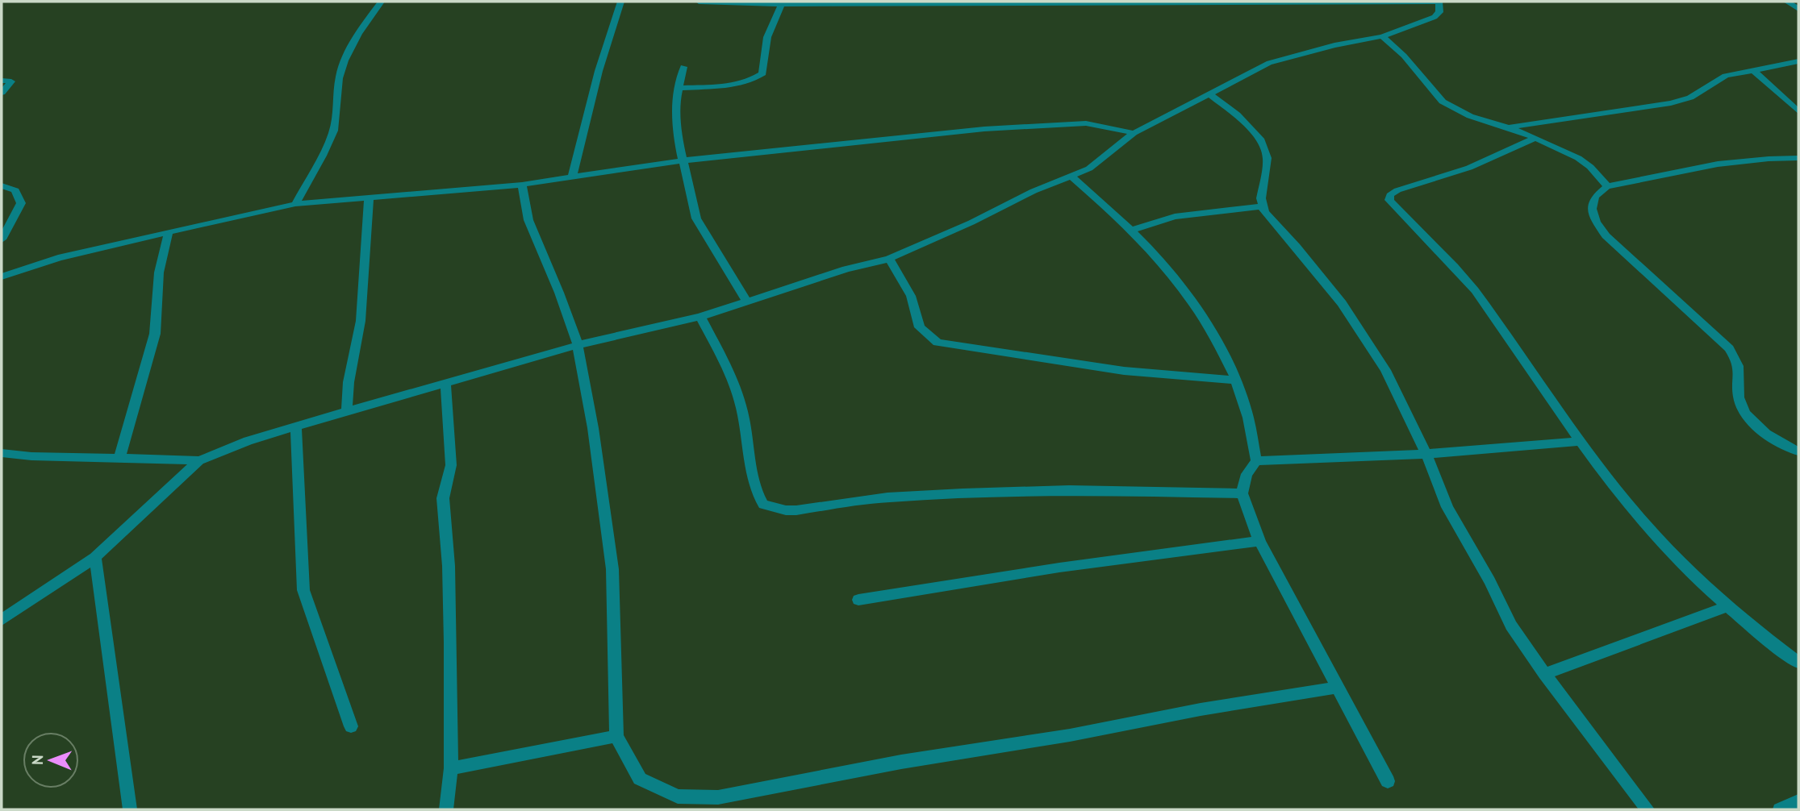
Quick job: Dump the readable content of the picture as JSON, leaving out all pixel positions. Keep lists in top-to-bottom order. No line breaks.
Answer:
{"north":"left"}
